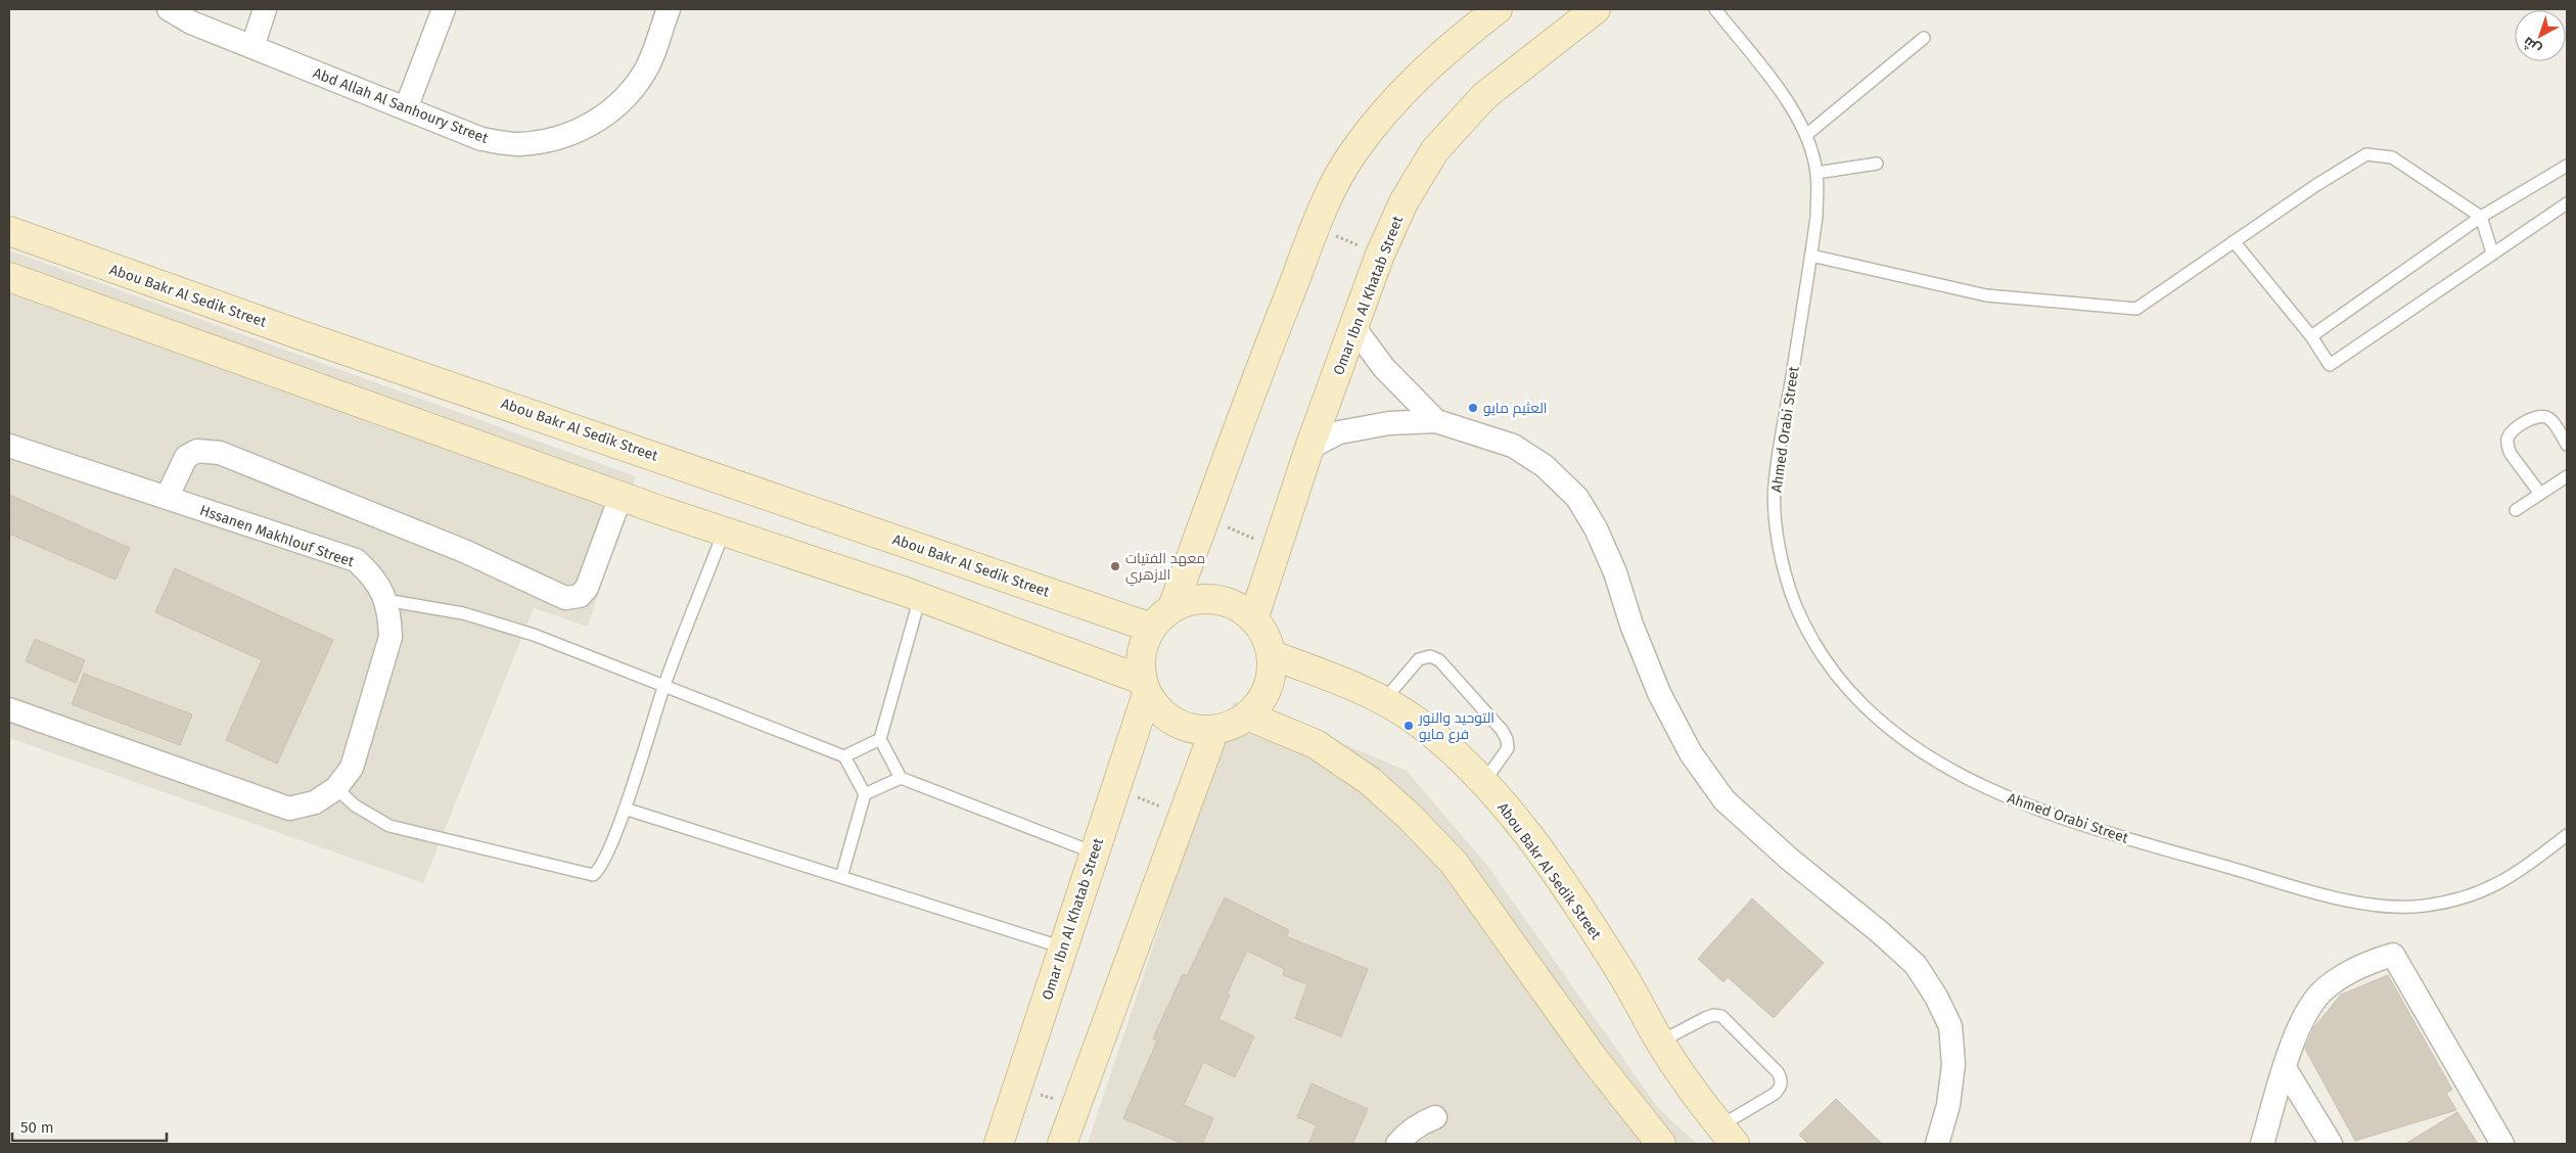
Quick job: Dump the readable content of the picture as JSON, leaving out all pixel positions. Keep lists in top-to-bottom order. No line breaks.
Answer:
{"streets":{"street":["Abd Allah Al Sanhoury Street","Abou Bakr Al Sedik Street","Omar Ibn Al Khatab Street","Hssanen Makhlouf Street"],"lane":["Ahmed Orabi Street"]},"crossings":[["Abou Bakr Al Sedik Street","Omar Ibn Al Khatab Street"]],"places":["العثيم مايو","معهد الفتيات الازهري","التوحيد والنور فرع مايو"],"scale_bar":"50 m","north":"bottom left"}
